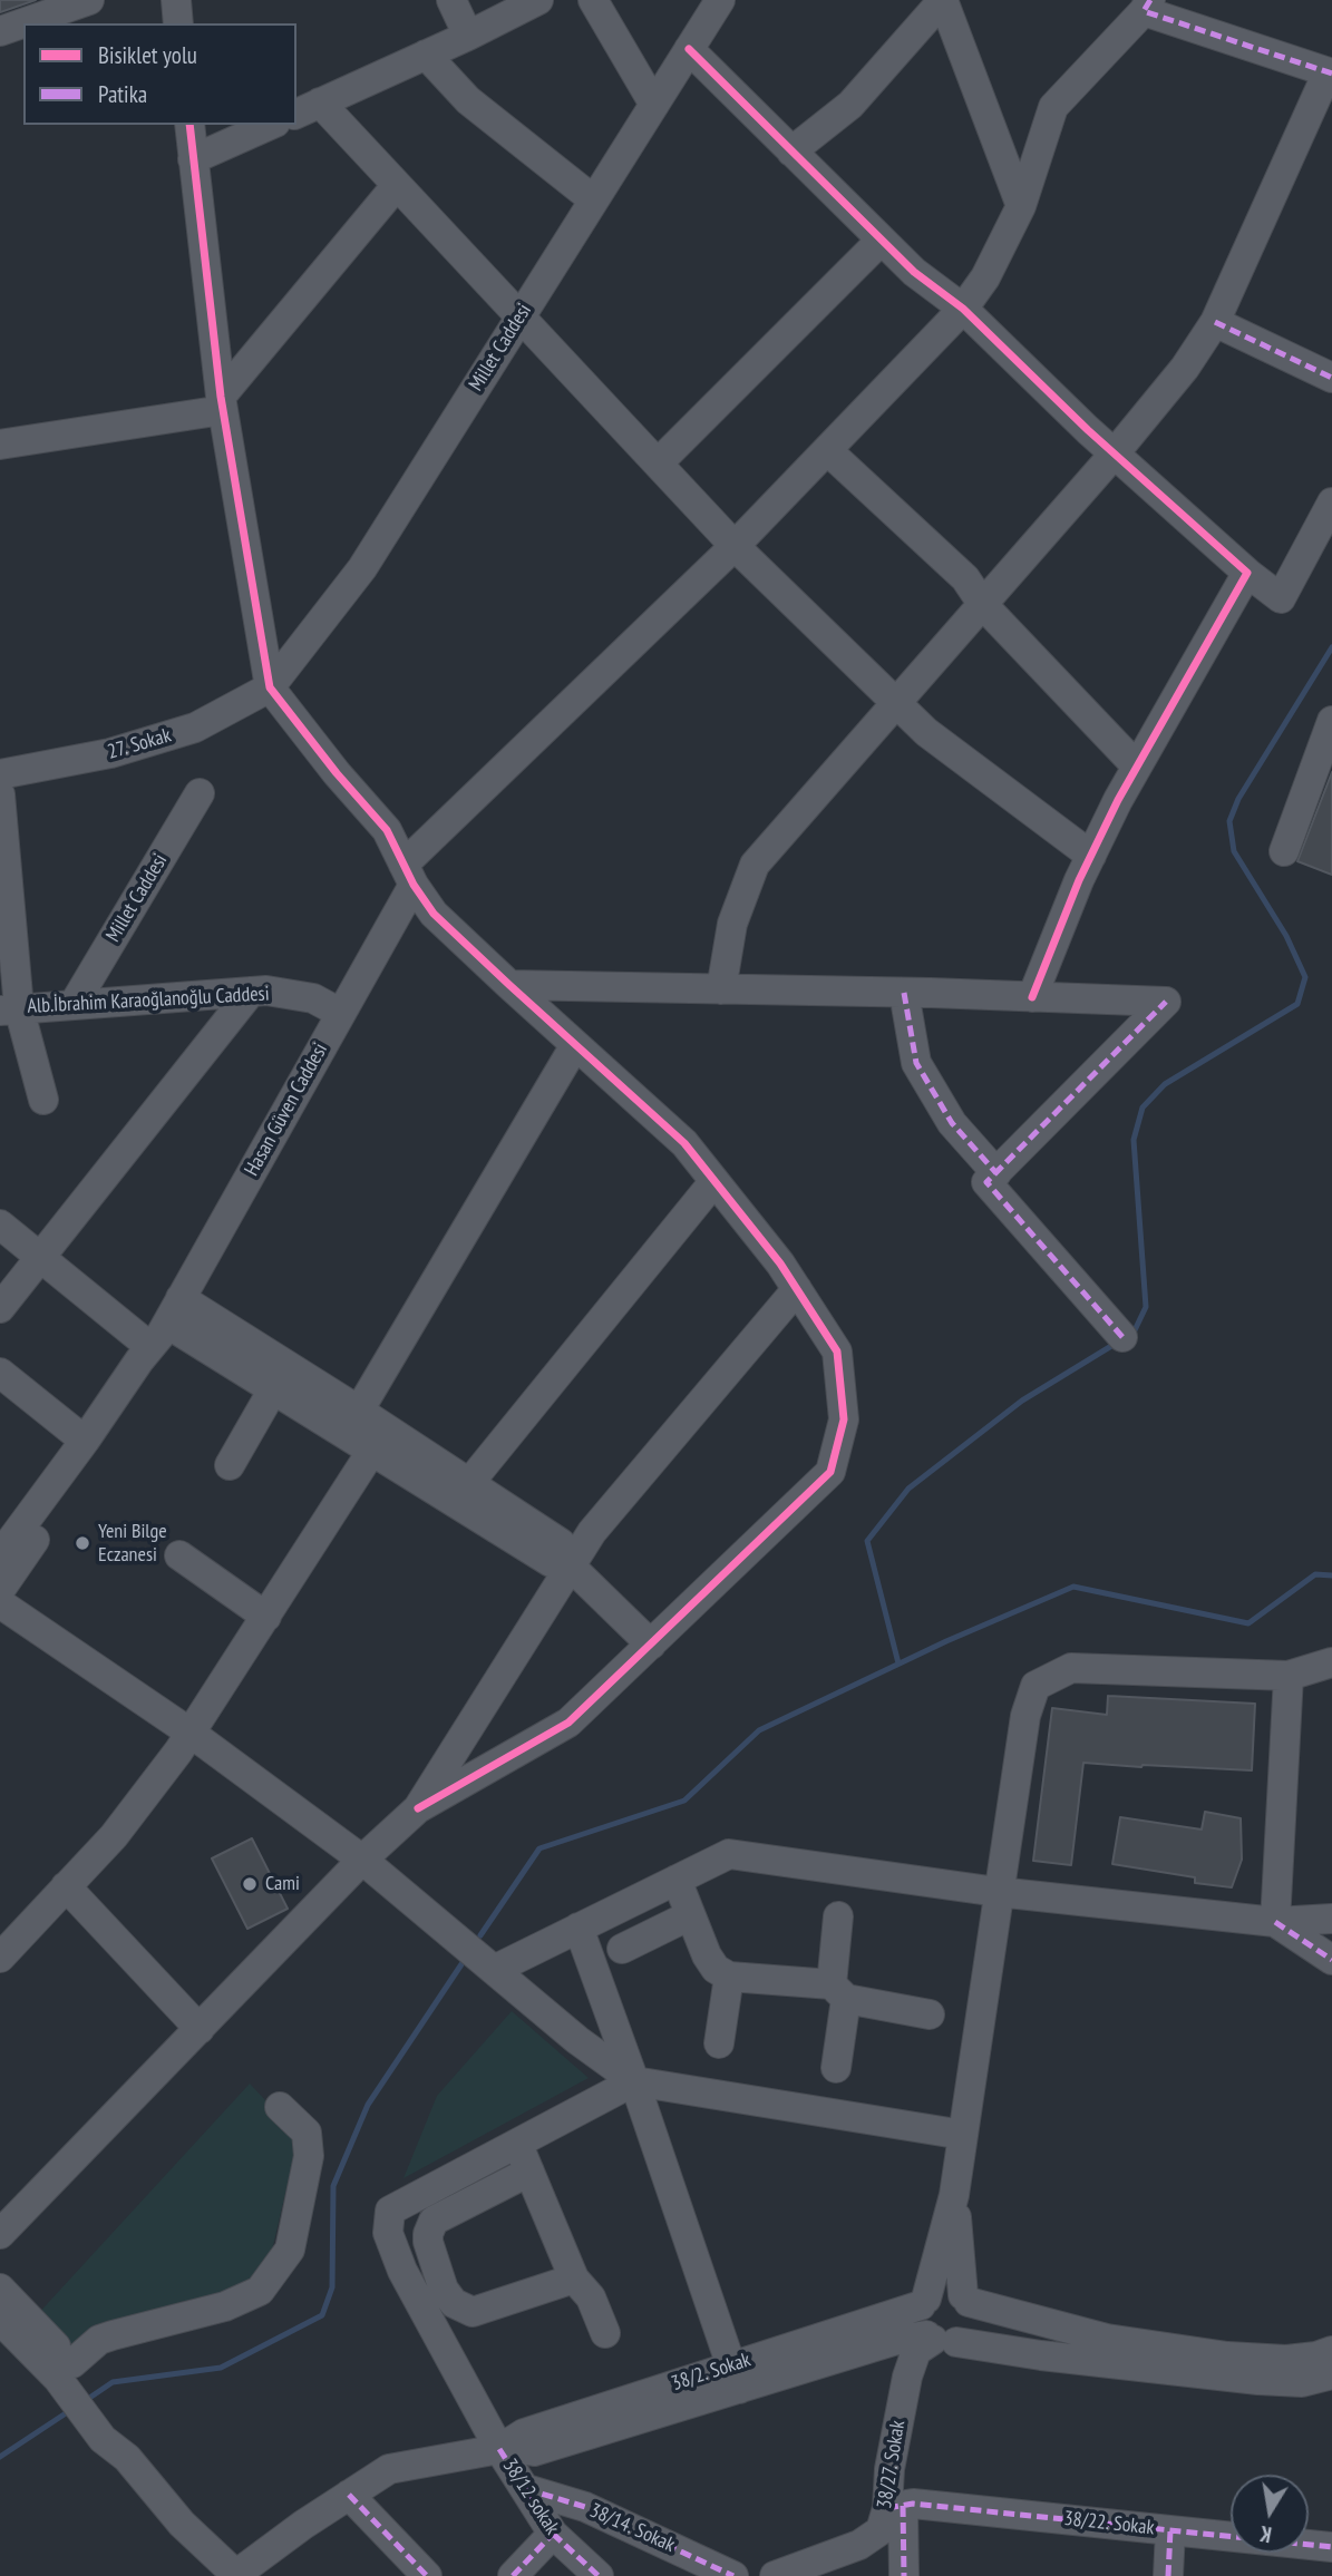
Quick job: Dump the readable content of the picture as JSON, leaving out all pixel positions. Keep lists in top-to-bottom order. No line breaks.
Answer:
{"streets":{"street":["Millet Caddesi","27. Sokak","Alb.İbrahim Karaoğlanoğlu Caddesi","Hasan Güven Caddesi","38/2. Sokak","38/27. Sokak","38/12 sokak","38/22. Sokak","38/14. Sokak"]},"crossings":[["Millet Caddesi","27. Sokak"],["Millet Caddesi","Alb.İbrahim Karaoğlanoğlu Caddesi"],["Alb.İbrahim Karaoğlanoğlu Caddesi","Hasan Güven Caddesi"],["38/2. Sokak","38/27. Sokak"],["38/2. Sokak","38/12 sokak"],["38/27. Sokak","38/22. Sokak"],["38/12 sokak","38/14. Sokak"]],"places":["Yeni Bilge Eczanesi","Cami"],"legend":["Bisiklet yolu","Patika"],"north":"bottom"}
